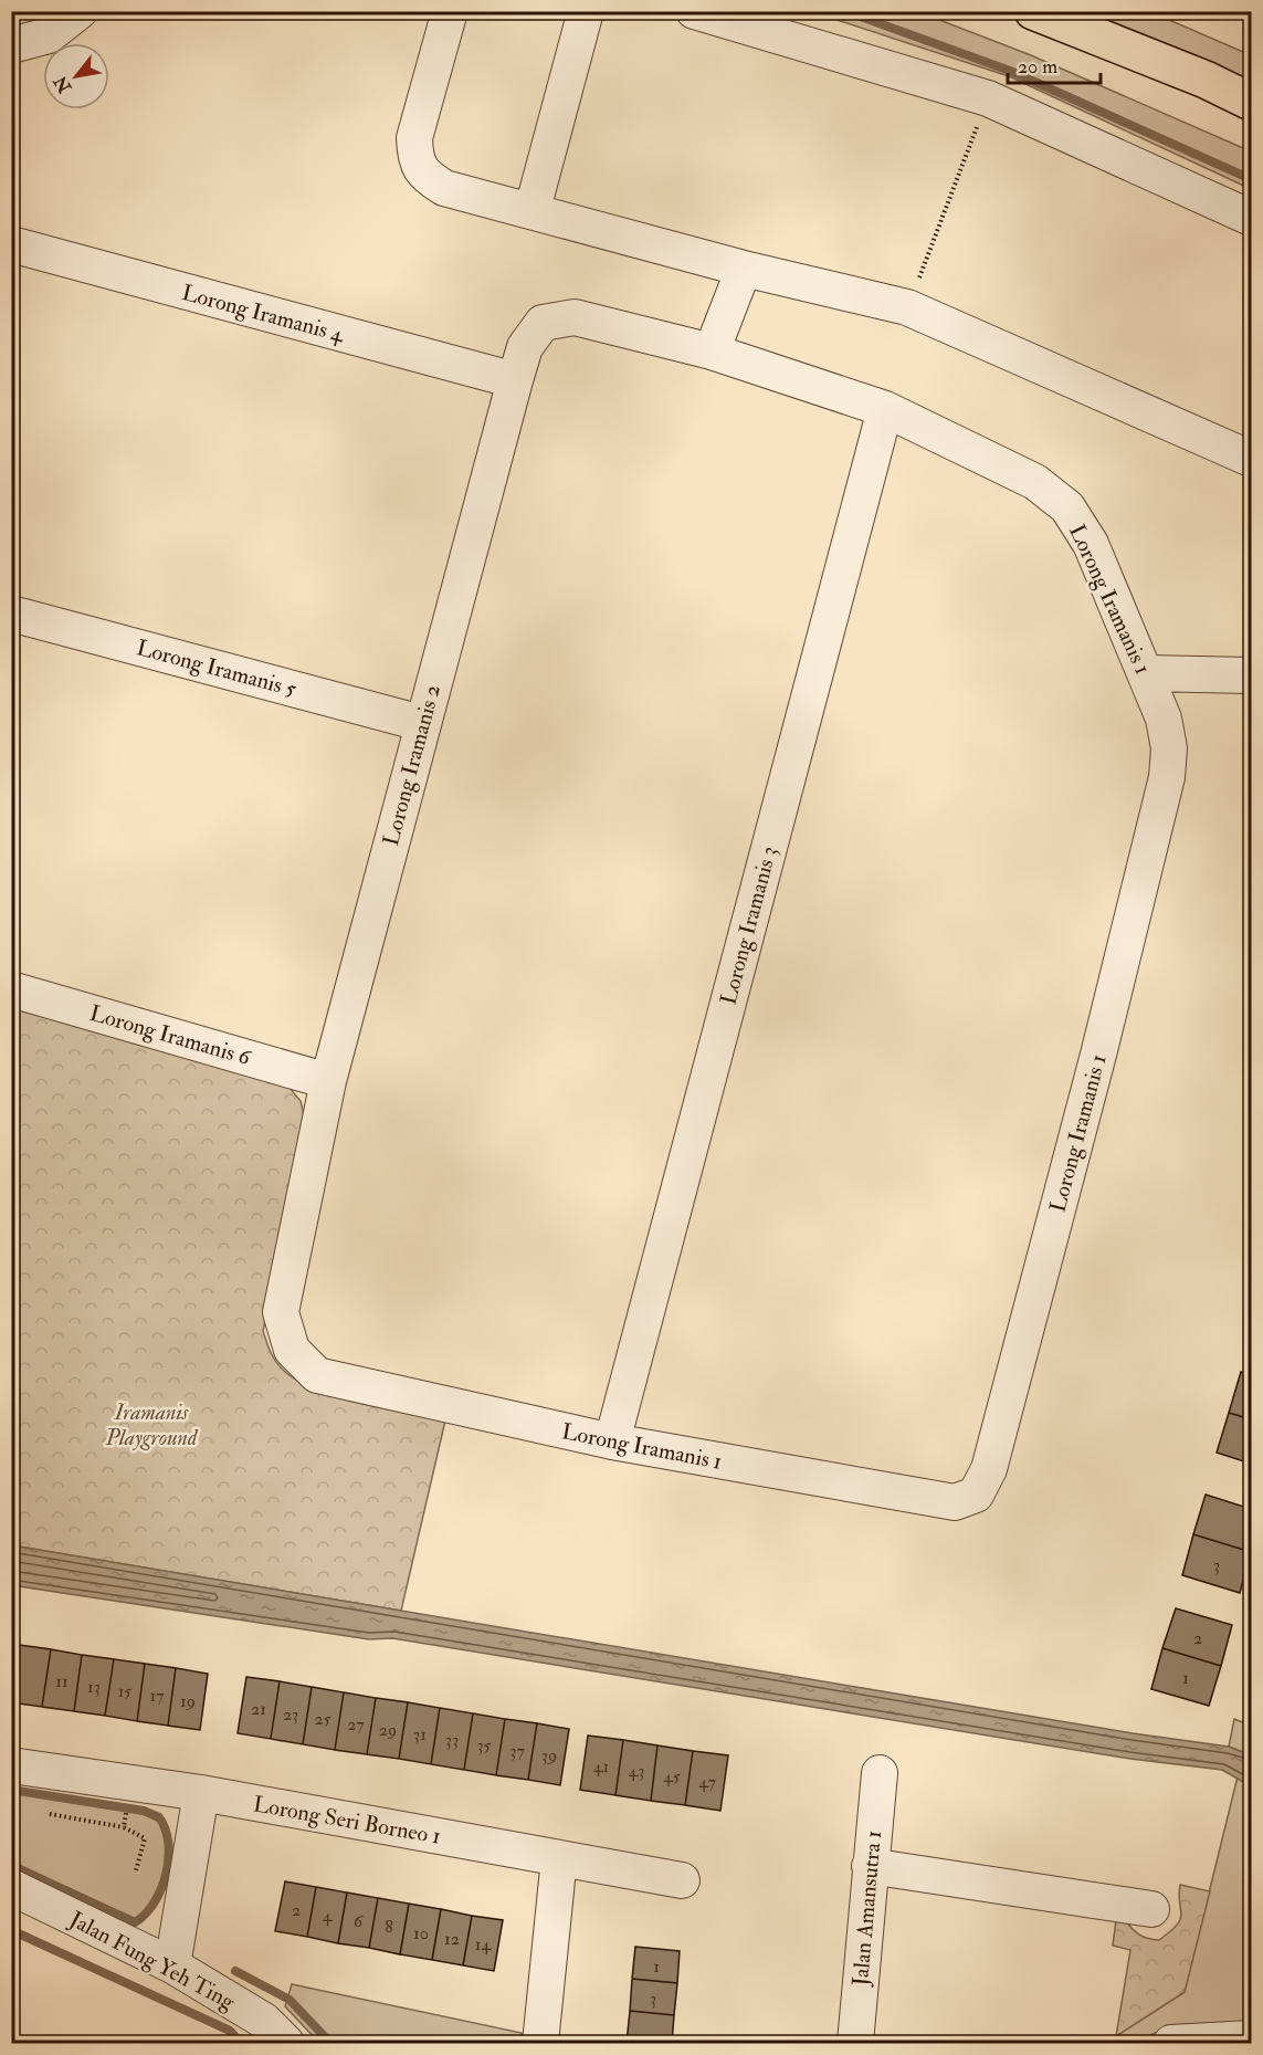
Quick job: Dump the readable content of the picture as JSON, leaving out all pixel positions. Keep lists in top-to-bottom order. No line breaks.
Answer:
{"streets":{"street":["Lorong Iramanis 4","Lorong Iramanis 1","Lorong Iramanis 5","Lorong Iramanis 2","Lorong Iramanis 3","Lorong Iramanis 6","Lorong Seri Borneo 1","Jalan Amansutra 1","Jalan Fung Yeh Ting"]},"crossings":[["Lorong Iramanis 4","Lorong Iramanis 2"],["Lorong Iramanis 1","Lorong Iramanis 2"],["Lorong Iramanis 1","Lorong Iramanis 3"],["Lorong Iramanis 5","Lorong Iramanis 2"],["Lorong Iramanis 2","Lorong Iramanis 6"]],"parks":["Iramanis Playground"],"house_numbers":["3","2","1","11","13","15","17","19","21","23","25","27","29","31","33","35","37","39","41","43","45","47","2","4","6","8","10","12","14","1","3"],"scale_bar":"20 m","north":"bottom left"}
